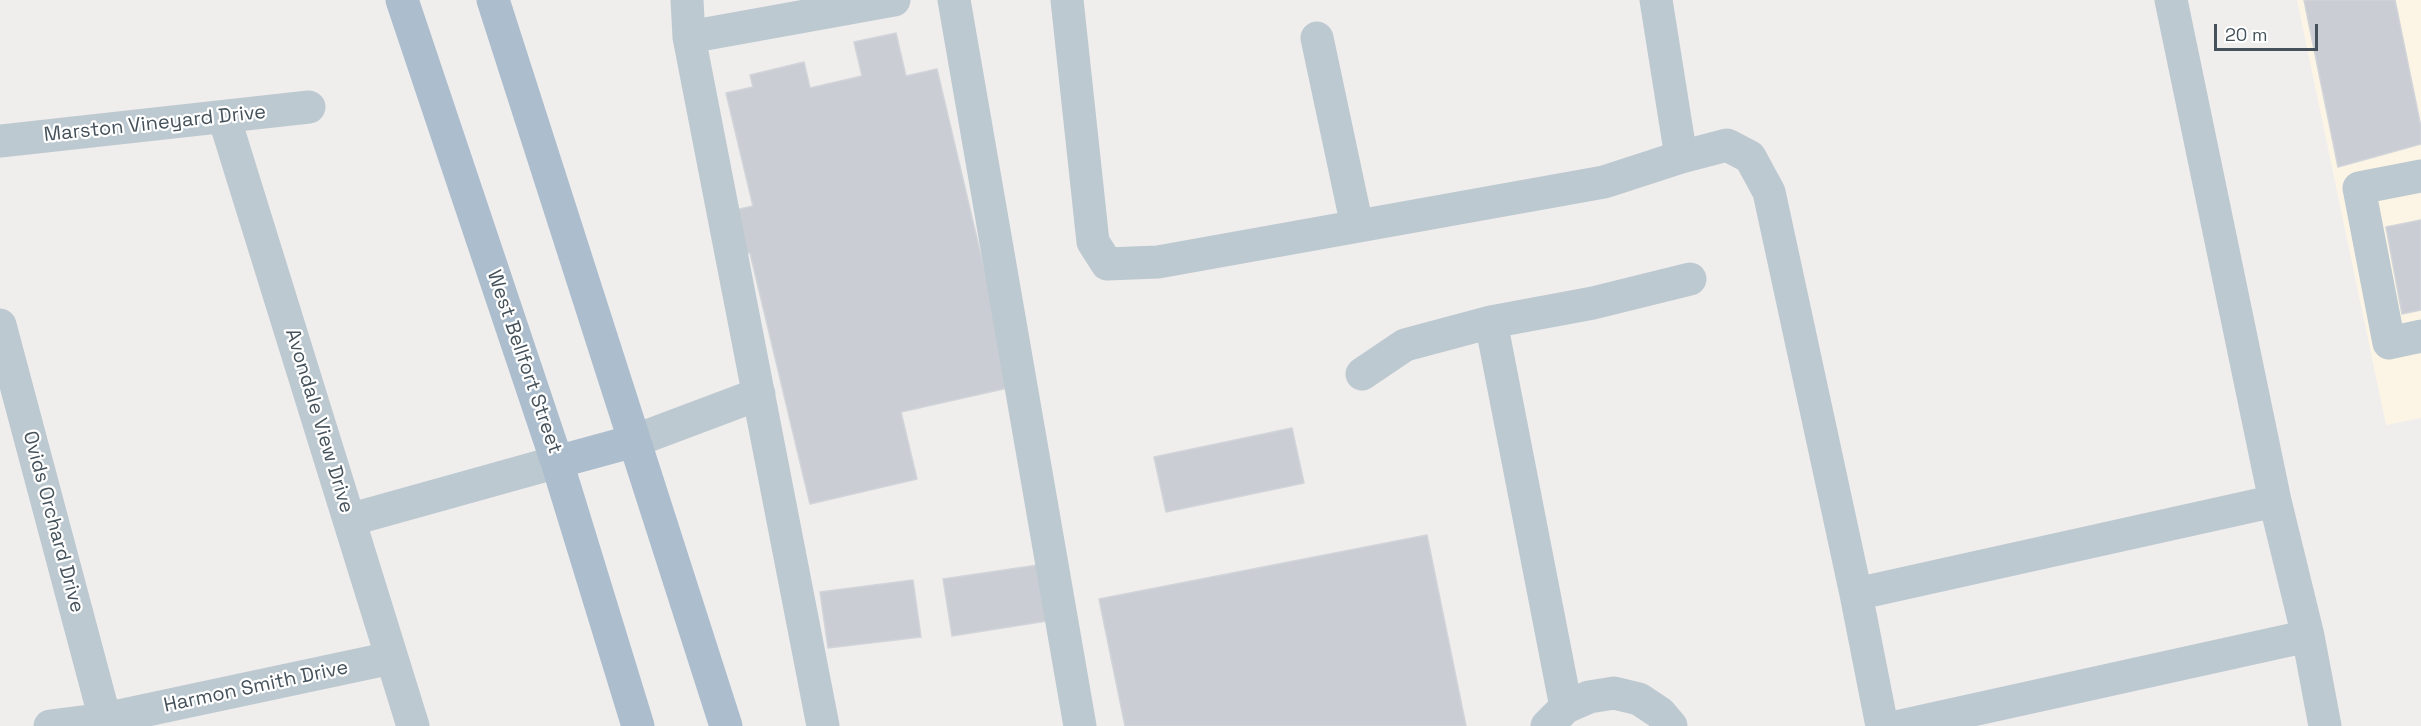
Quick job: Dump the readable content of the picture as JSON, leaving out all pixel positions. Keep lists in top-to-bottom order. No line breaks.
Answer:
{"streets":{"main road":["West Bellfort Street"],"street":["Marston Vineyard Drive","Avondale View Drive","Ovids Orchard Drive","Harmon Smith Drive"]},"crossings":[["Marston Vineyard Drive","Avondale View Drive"],["Avondale View Drive","Harmon Smith Drive"],["Ovids Orchard Drive","Harmon Smith Drive"]],"scale_bar":"20 m"}
